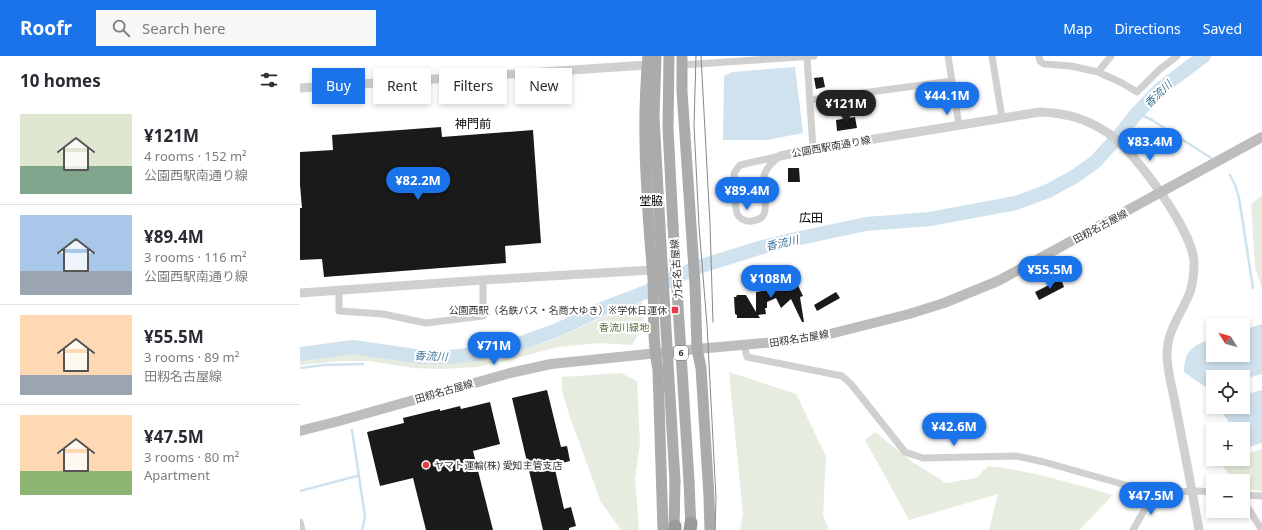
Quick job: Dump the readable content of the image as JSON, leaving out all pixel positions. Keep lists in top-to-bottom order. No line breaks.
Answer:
{"streets":{"main road":["田籾名古屋線","力石名古屋線","6"],"street":["公園西駅南通り線"]},"crossings":[["公園西駅南通り線","田籾名古屋線"],["田籾名古屋線","6"],["力石名古屋線","6"]],"districts":["神門前","堂脇","広田"],"water":["香流川"],"parks":["香流川緑地"],"places":{"transit":["公園西駅（名鉄バス・名商大ゆき）※学休日運休"],"other":["ヤマト運輸(株) 愛知主管支店"]},"north":"top left","page":{"header":"Roofr","search":"Search here","nav":["Map","Directions","Saved"],"heading":"10 homes","chip":["Buy","Rent","Filters","New"],"price":["¥44.1M","¥121M","¥83.4M","¥82.2M","¥89.4M","¥55.5M","¥108M","¥71M","¥42.6M","¥47.5M"],"list":[{"name":"¥121M","note":"4 rooms · 152 m² · 公園西駅南通り線"},{"name":"¥89.4M","note":"3 rooms · 116 m² · 公園西駅南通り線"},{"name":"¥55.5M","note":"3 rooms · 89 m² · 田籾名古屋線"},{"name":"¥47.5M","note":"3 rooms · 80 m² · Apartment"}],"map_buttons":["+","−"]}}
